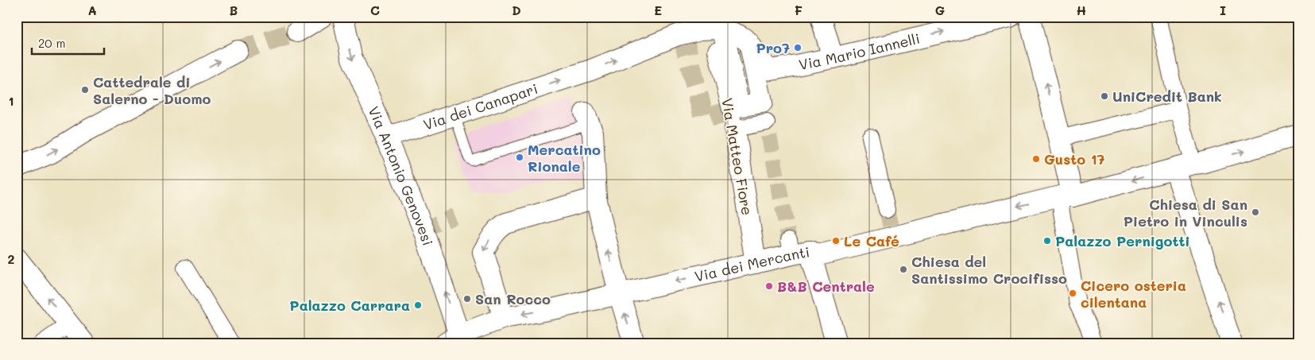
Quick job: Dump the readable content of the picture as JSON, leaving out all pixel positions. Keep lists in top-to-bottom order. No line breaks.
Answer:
{"streets":{"street":["Via Mario Iannelli","Via dei Canapari","Via Matteo Fiore","Via Antonio Genovesi","Via dei Mercanti"]},"crossings":[["Via Mario Iannelli","Via dei Canapari"],["Via dei Canapari","Via Antonio Genovesi"],["Via Matteo Fiore","Via dei Mercanti"],["Via Antonio Genovesi","Via dei Mercanti"]],"one_way":["Via Mario Iannelli","Via dei Canapari"],"places":["Pro7","Cattedrale di Salerno - Duomo","UniCredit Bank","Mercatino Rionale","Gusto 17","Chiesa di San Pietro in Vinculis","Le Café","Palazzo Pernigotti","Chiesa del Santissimo Crocifisso","B&B Centrale","Cicero osteria cilentana","San Rocco","Palazzo Carrara"],"scale_bar":"20 m","grid":{"columns":["A","B","C","D","E","F","G","H","I"],"rows":["1","2"]}}
